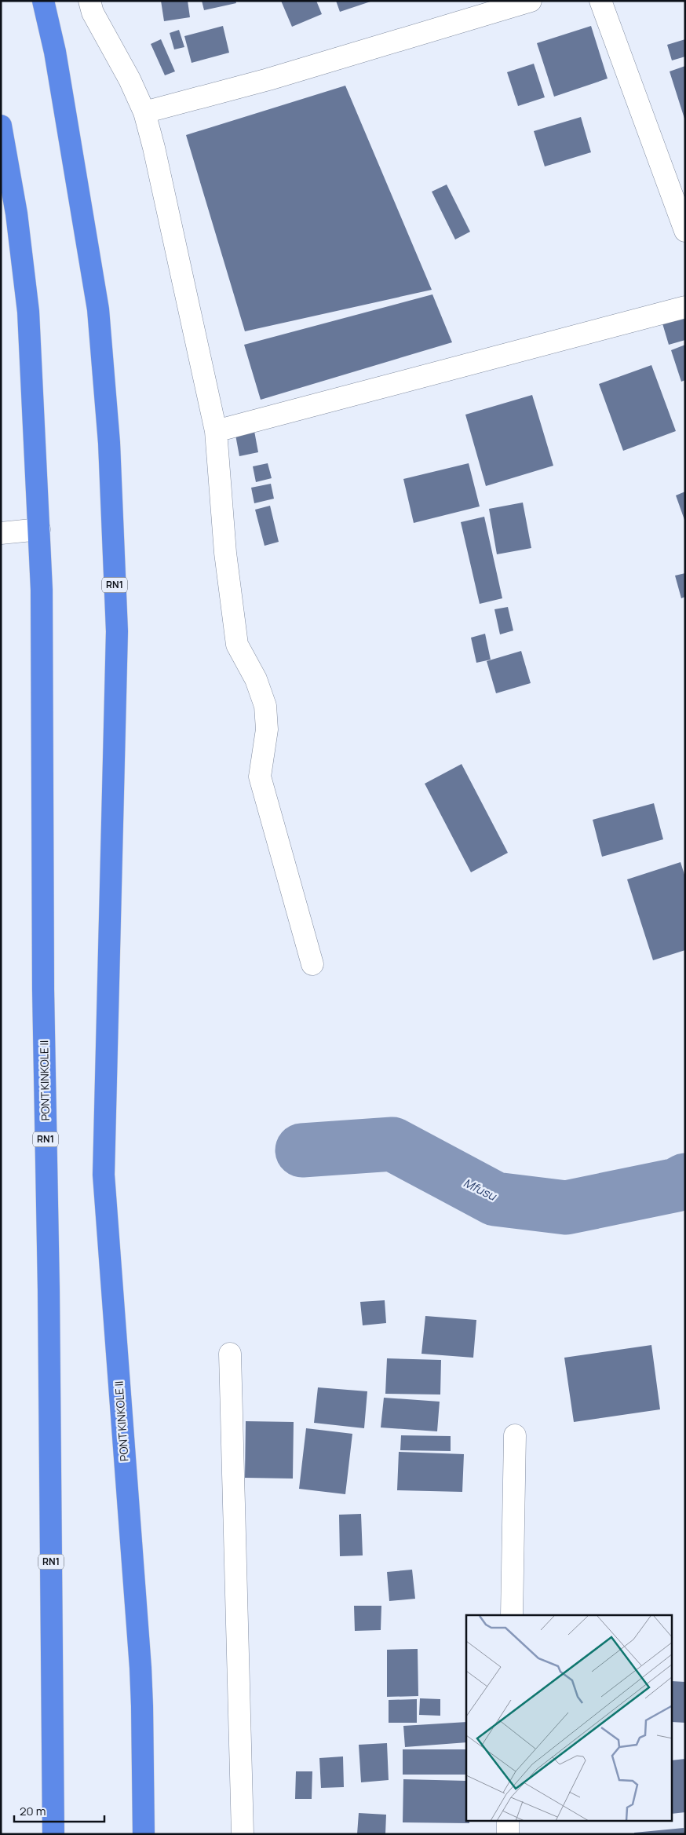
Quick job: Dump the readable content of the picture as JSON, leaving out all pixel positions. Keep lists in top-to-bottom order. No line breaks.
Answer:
{"streets":{"highway":["RN1","PONT KINKOLE II"]},"crossings":[["RN1","PONT KINKOLE II"]],"water":["Mfusu"],"scale_bar":"20 m"}
